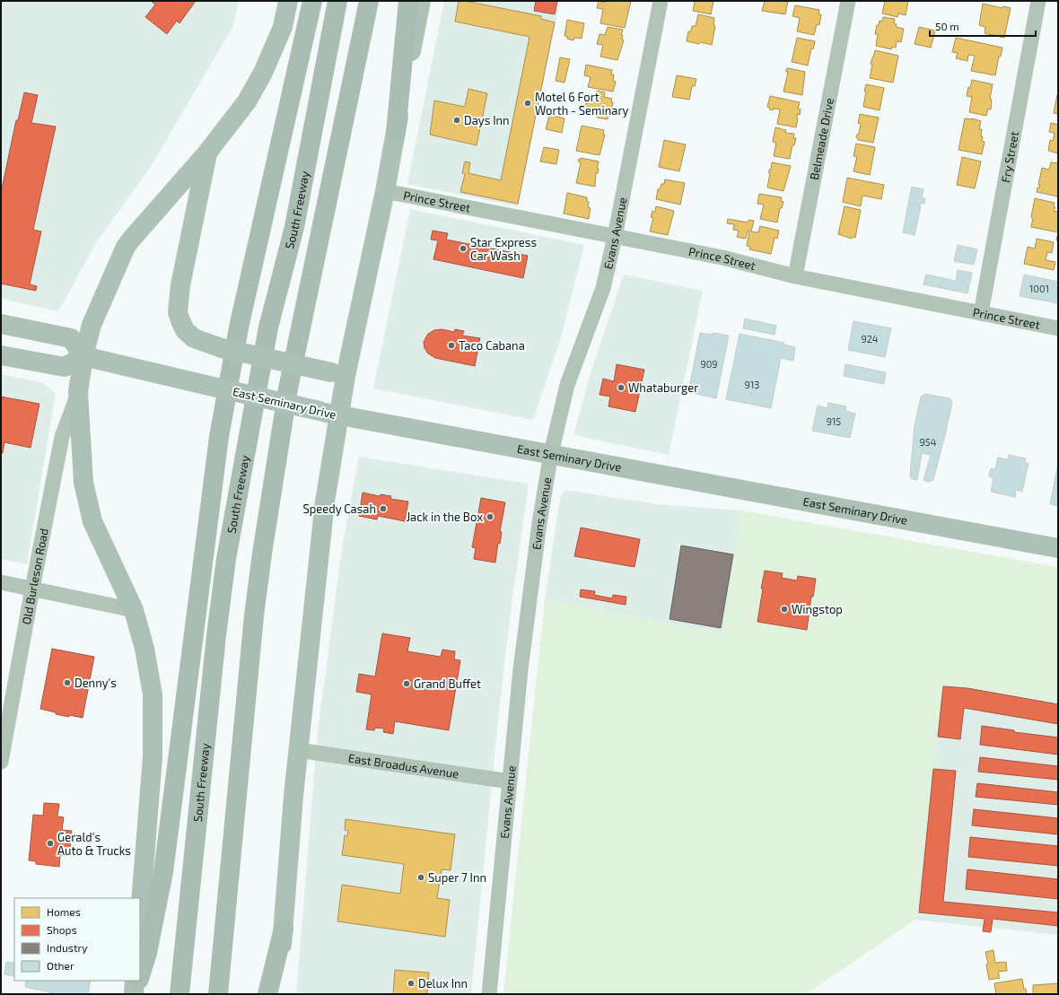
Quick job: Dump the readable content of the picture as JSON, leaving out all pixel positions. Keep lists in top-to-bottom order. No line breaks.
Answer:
{"streets":{"highway":["South Freeway"],"main road":["East Seminary Drive"],"street":["Belmeade Drive","Fry Street","Prince Street","Evans Avenue","Old Burleson Road","East Broadus Avenue"]},"crossings":[["Belmeade Drive","Prince Street"],["Fry Street","Prince Street"],["Prince Street","Evans Avenue"],["Evans Avenue","East Seminary Drive"],["Evans Avenue","East Broadus Avenue"]],"places":["Motel 6 Fort Worth - Seminary","Days Inn","Star Express Car Wash","Taco Cabana","Whataburger","Speedy Casah","Jack in the Box","Wingstop","Denny's","Grand Buffet","Gerald's Auto & Trucks","Super 7 Inn","Delux Inn"],"house_numbers":["1001","924","909","913","915","954"],"legend":["Homes","Shops","Industry","Other"],"scale_bar":"50 m"}
